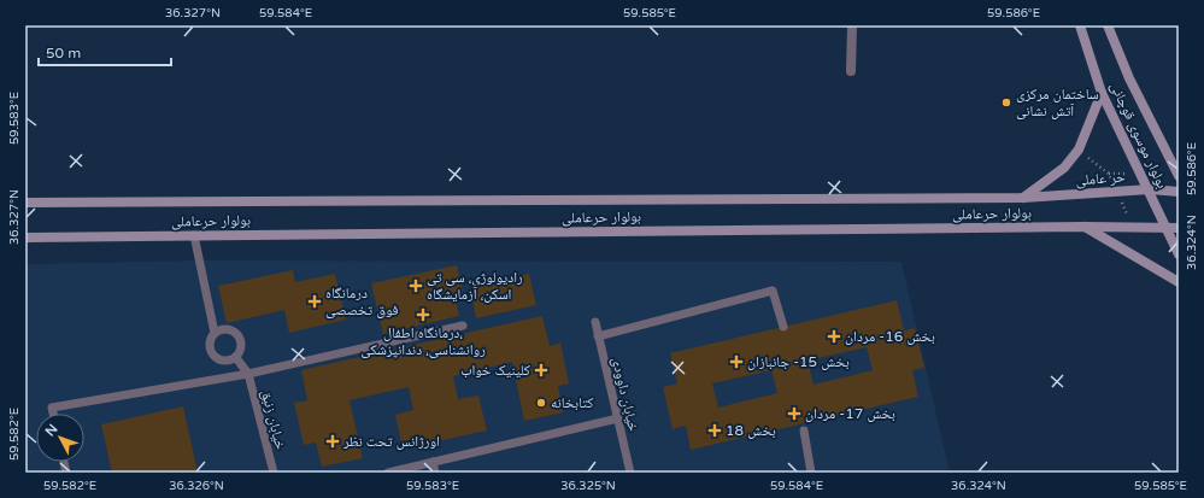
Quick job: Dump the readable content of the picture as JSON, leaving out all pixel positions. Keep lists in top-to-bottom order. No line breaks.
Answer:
{"streets":{"main road":["بولوار موسوی قوچانی","حر عاملی","بولوار حرعاملی"],"lane":["خیابان داوودی","خیابان زنبق"]},"crossings":[["بولوار موسوی قوچانی","حر عاملی"],["بولوار موسوی قوچانی","بولوار حرعاملی"],["حر عاملی","بولوار حرعاملی"]],"places":{"other":["ساختمان مرکزی آتش نشانی","کتابخانه"],"health":["رادیولوژی، سی تی اسکن، آزمایشگاه","درمانگاه فوق تخصصی","درمانگاه اطفال، روانشناسی، دندانپزشکی","بخش 16- مردان","بخش 15- جانبازان","کلینیک خواب","بخش 17- مردان","بخش 18","اورژانس تحت نظر"]},"scale_bar":"50 m","north":"top left","coordinates":["36.327°N","59.584°E","59.585°E","59.586°E","59.583°E","36.324°N","59.582°E","36.326°N","36.325°N"]}
